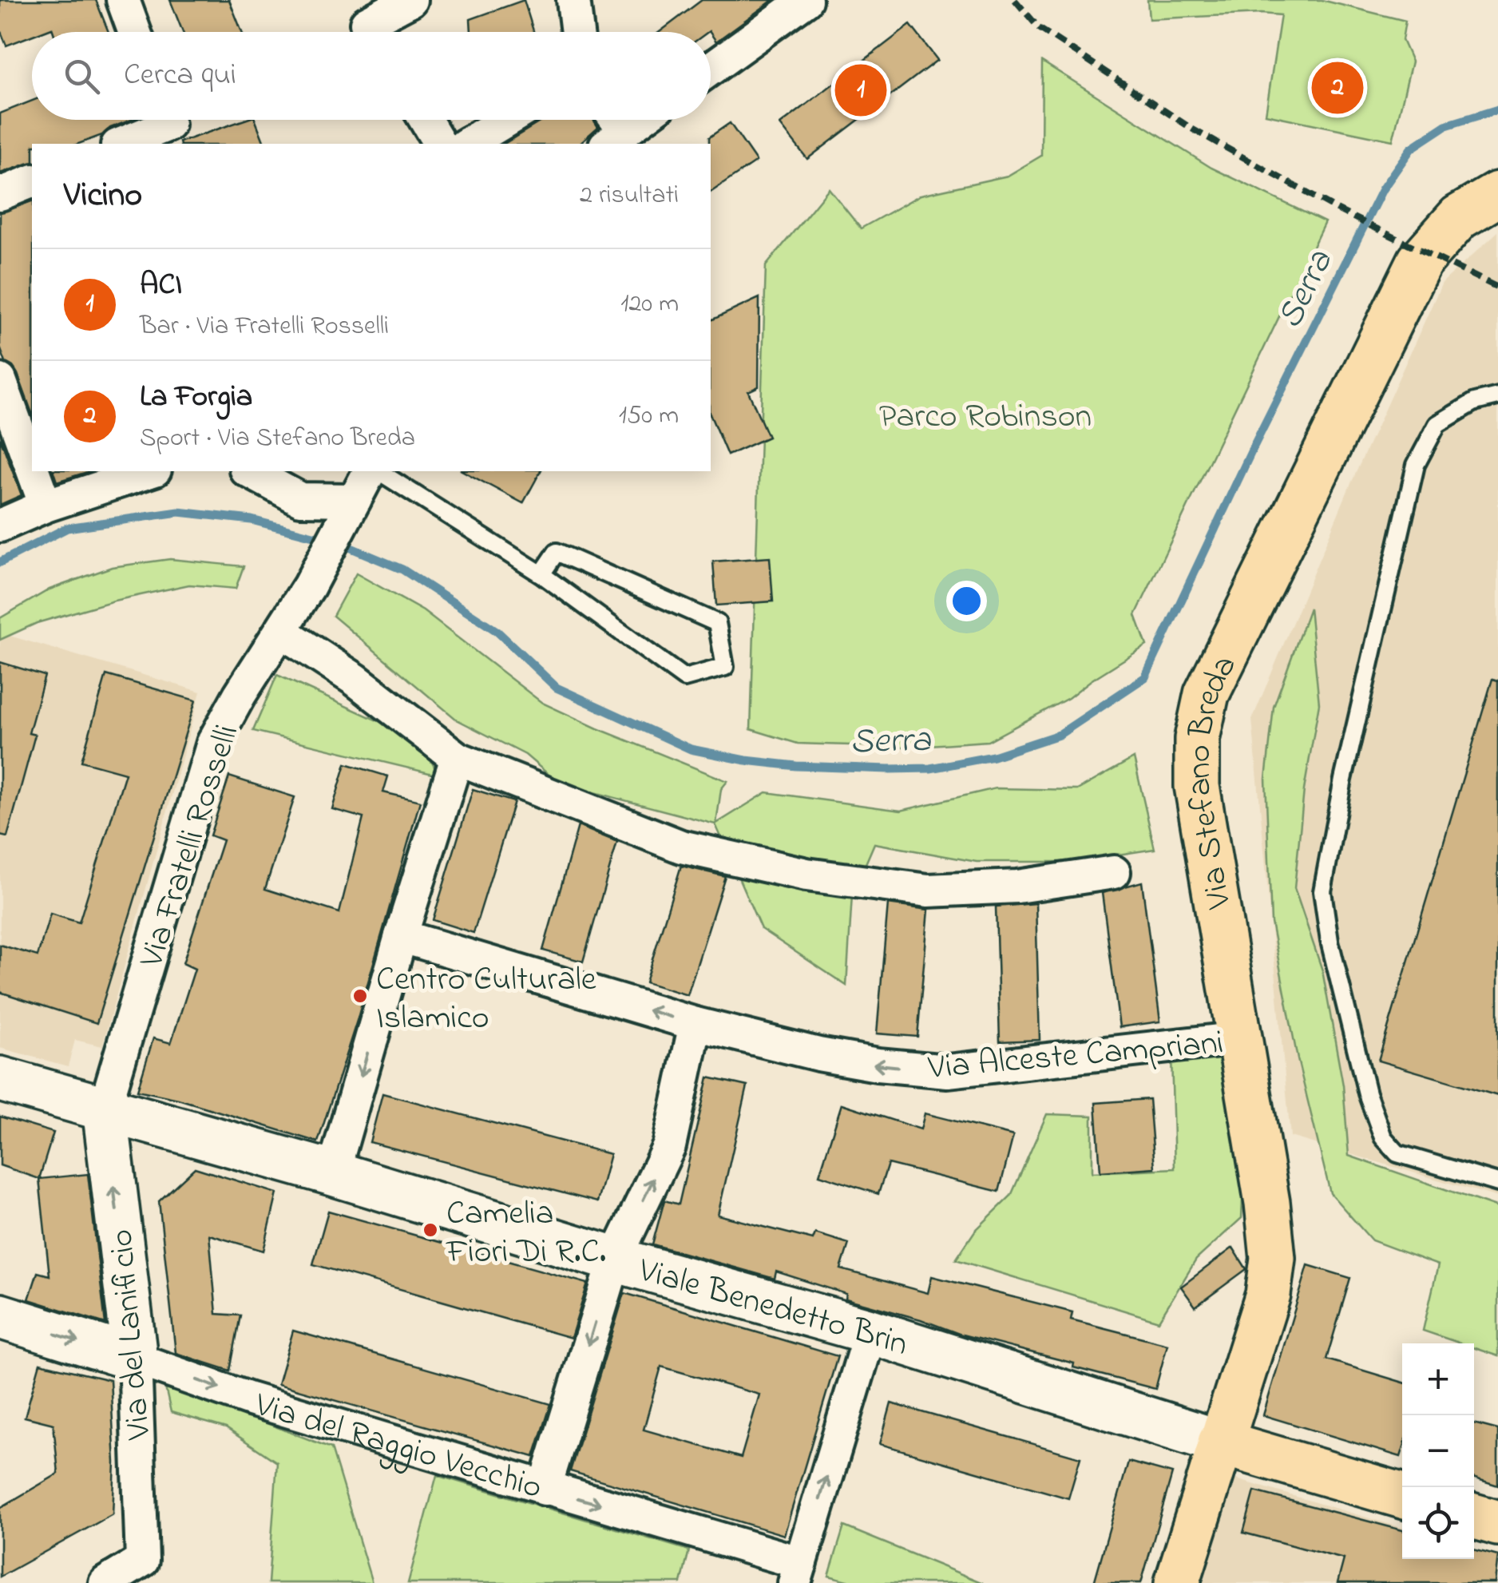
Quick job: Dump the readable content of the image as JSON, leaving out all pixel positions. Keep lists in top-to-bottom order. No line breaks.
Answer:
{"streets":{"main road":["Via Stefano Breda","Viale Benedetto Brin"],"street":["Via Fratelli Rosselli","Via Alceste Campriani","Via del Lanificio","Via del Raggio Vecchio"]},"crossings":[["Via Stefano Breda","Via Alceste Campriani"],["Via Stefano Breda","Viale Benedetto Brin"],["Via Fratelli Rosselli","Viale Benedetto Brin"],["Via Fratelli Rosselli","Via del Lanificio"],["Viale Benedetto Brin","Via del Lanificio"],["Via del Lanificio","Via del Raggio Vecchio"]],"one_way":["Via del Raggio Vecchio"],"water":["Serra"],"parks":["Parco Robinson"],"places":["Centro Culturale Islamico","Camelia Fiori Di R.C."],"page":{"search":"Cerca qui","pins":["2","1"],"heading":["Vicino","2 risultati"],"list":[{"mark":"1","name":"ACI","note":"Bar · Via Fratelli Rosselli","value":"120 m"},{"mark":"2","name":"La Forgia","note":"Sport · Via Stefano Breda","value":"150 m"}],"map_buttons":["+","−"]}}
